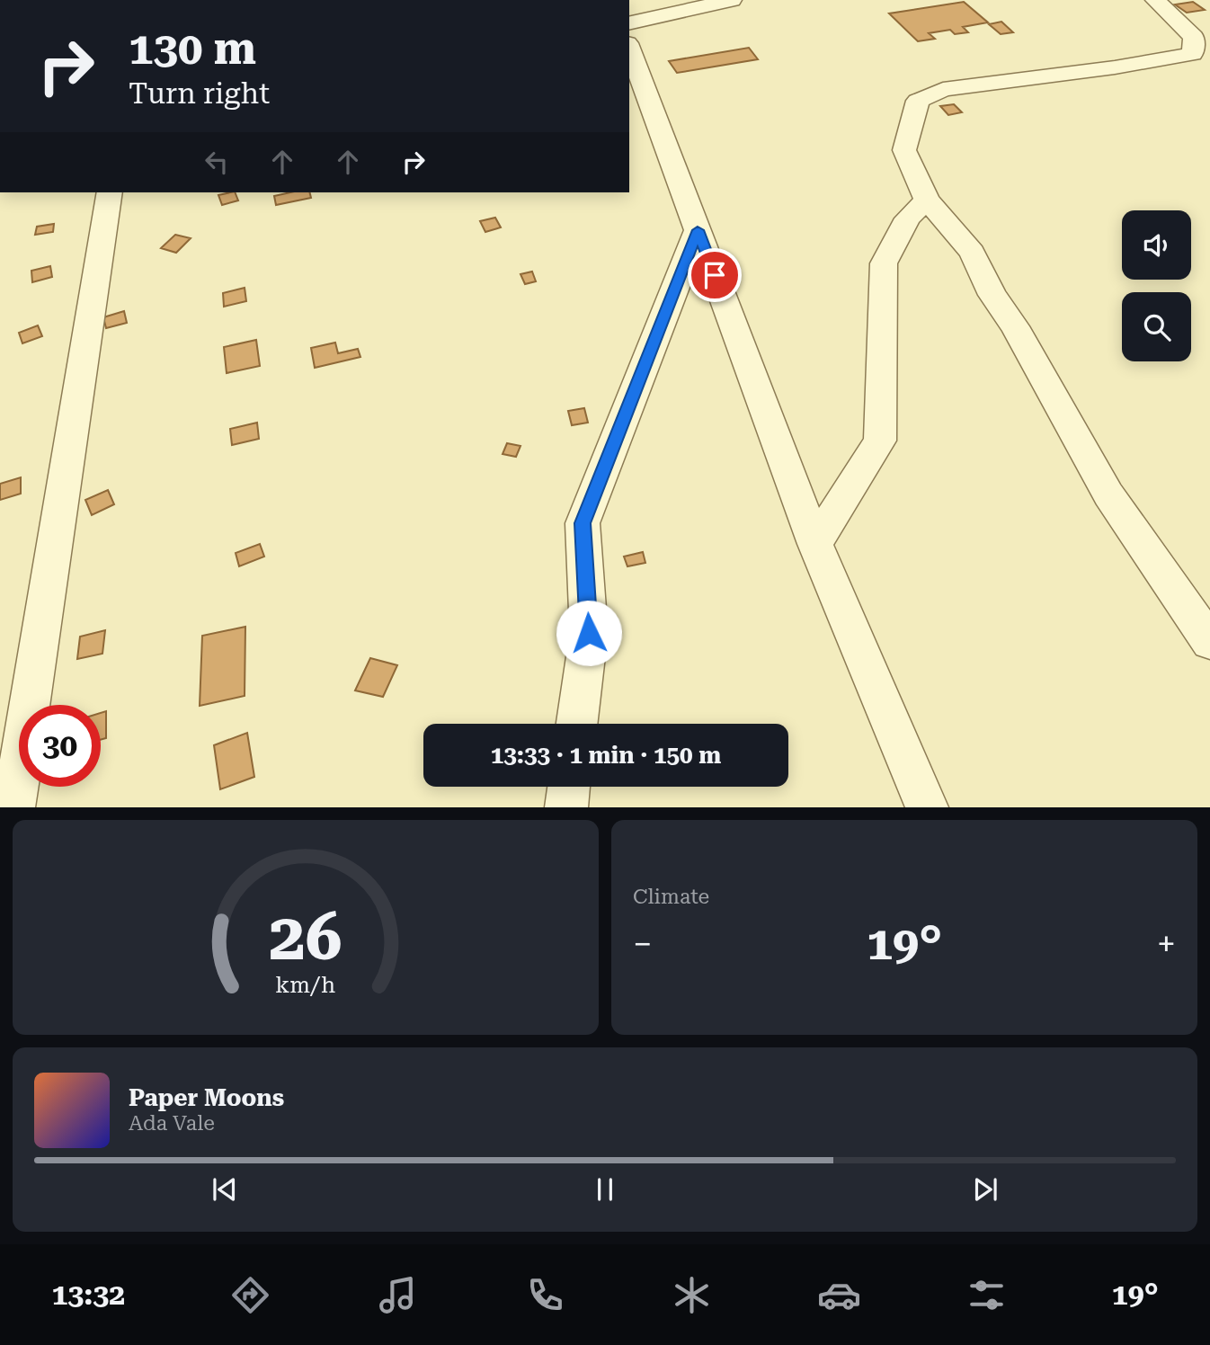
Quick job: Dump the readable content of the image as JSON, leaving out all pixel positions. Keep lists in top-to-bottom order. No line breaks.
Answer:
{"page":{"turn":["130 m","Turn right"],"limit":"30","trip":"13:33 · 1 min · 150 m","tile":"Climate","heat":["−","19°","+"],"song":["Paper Moons","Ada Vale"],"tabs":["13:32","19°"],"gauge":["26","km/h"]}}
